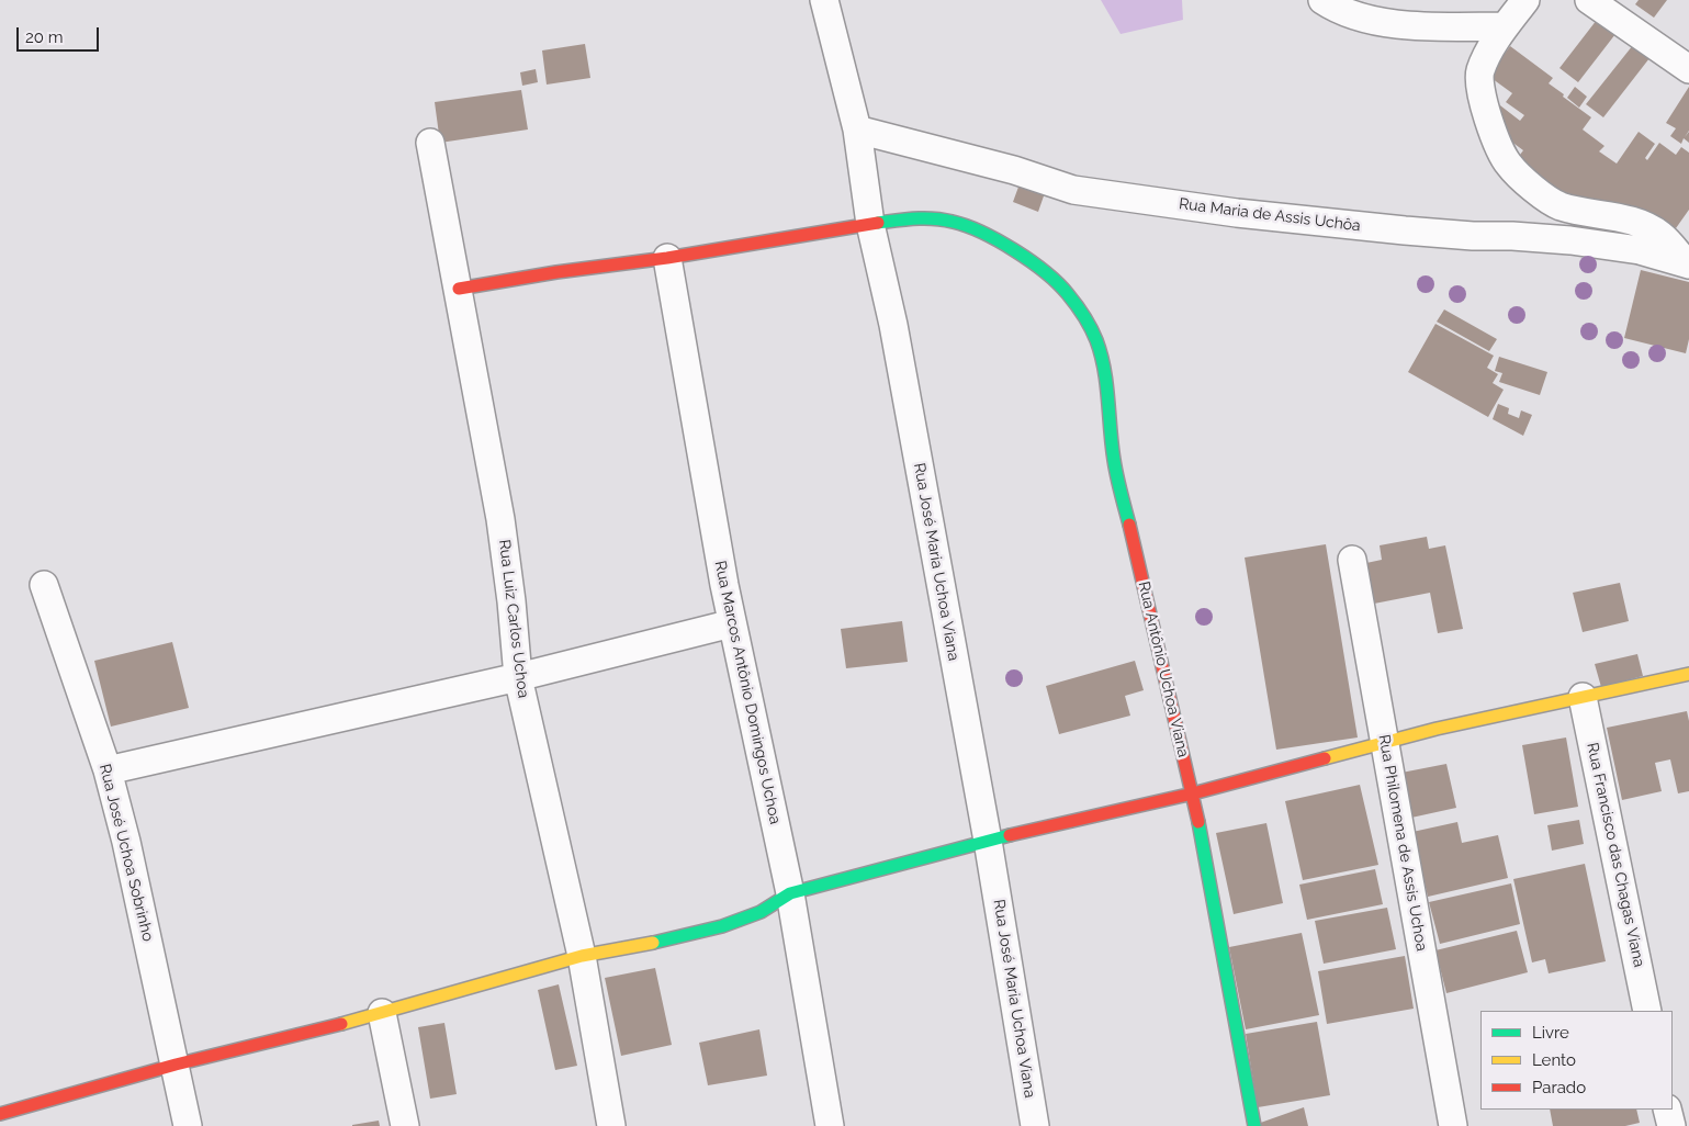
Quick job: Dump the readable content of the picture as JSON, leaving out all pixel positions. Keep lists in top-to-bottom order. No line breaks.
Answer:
{"streets":{"street":["Rua Maria de Assis Uchôa","Rua José Maria Uchoa Viana","Rua Luiz Carlos Uchoa","Rua Antônio Uchoa Viana","Rua Marcos Antônio Domingos Uchoa","Rua Philomena de Assis Uchoa","Rua José Uchoa Sobrinho","Rua Francisco das Chagas Viana"]},"crossings":[["Rua Maria de Assis Uchôa","Rua José Maria Uchoa Viana"],["Rua José Maria Uchoa Viana","Rua Antônio Uchoa Viana"],["Rua Luiz Carlos Uchoa","Rua Antônio Uchoa Viana"],["Rua Antônio Uchoa Viana","Rua Marcos Antônio Domingos Uchoa"]],"legend":["Livre","Lento","Parado"],"scale_bar":"20 m"}
